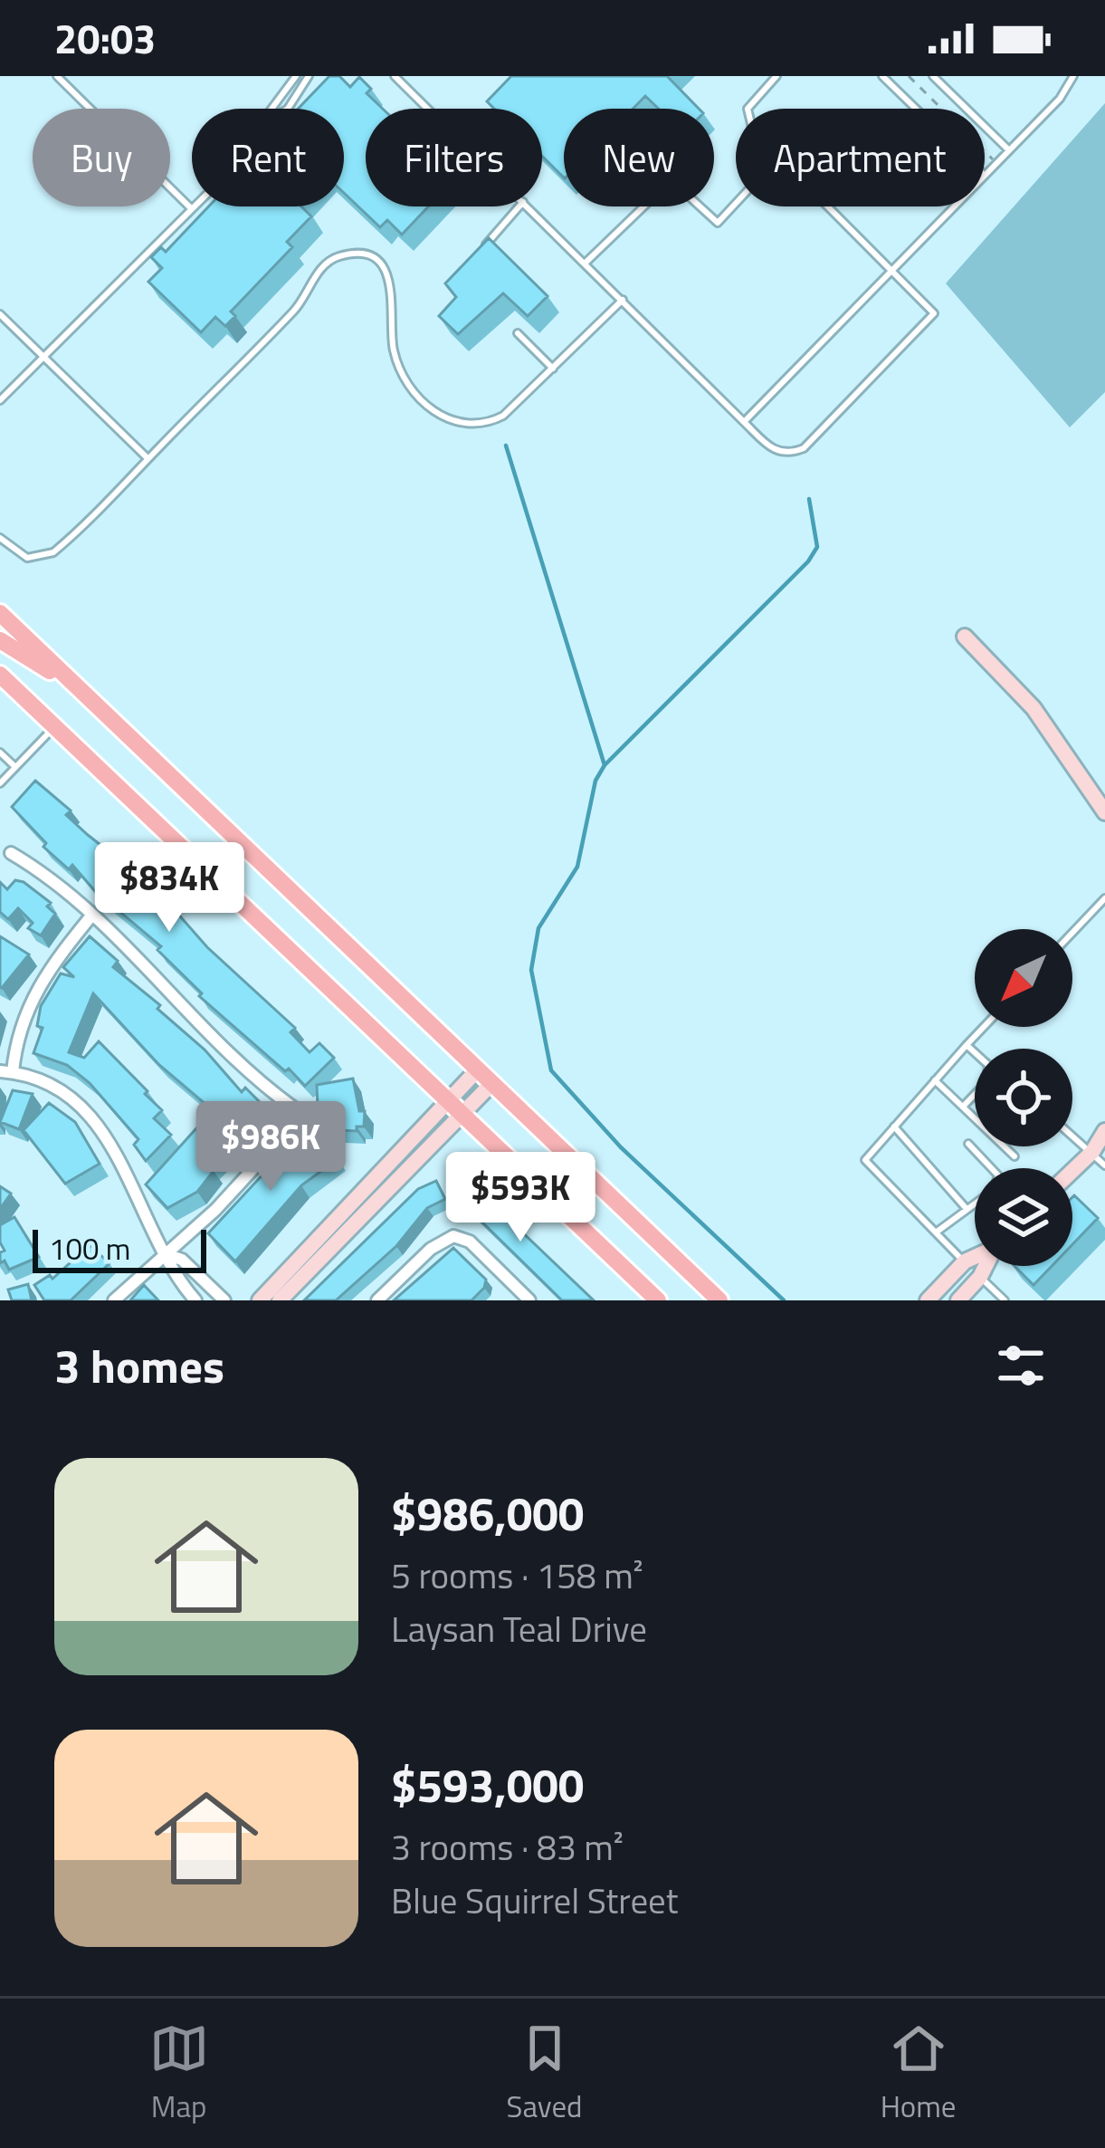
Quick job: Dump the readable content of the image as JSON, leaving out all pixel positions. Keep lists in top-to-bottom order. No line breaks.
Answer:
{"scale_bar":"100 m","north":"bottom left","page":{"status":"20:03","chip":["Buy","Rent","Filters","New","Apartment"],"price":["$834K","$986K","$593K"],"scale":"100 m","heading":"3 homes","list":[{"name":"$986,000","note":"5 rooms · 158 m² · Laysan Teal Drive"},{"name":"$593,000","note":"3 rooms · 83 m² · Blue Squirrel Street"}],"tabs":["Map","Saved","Home"]}}
